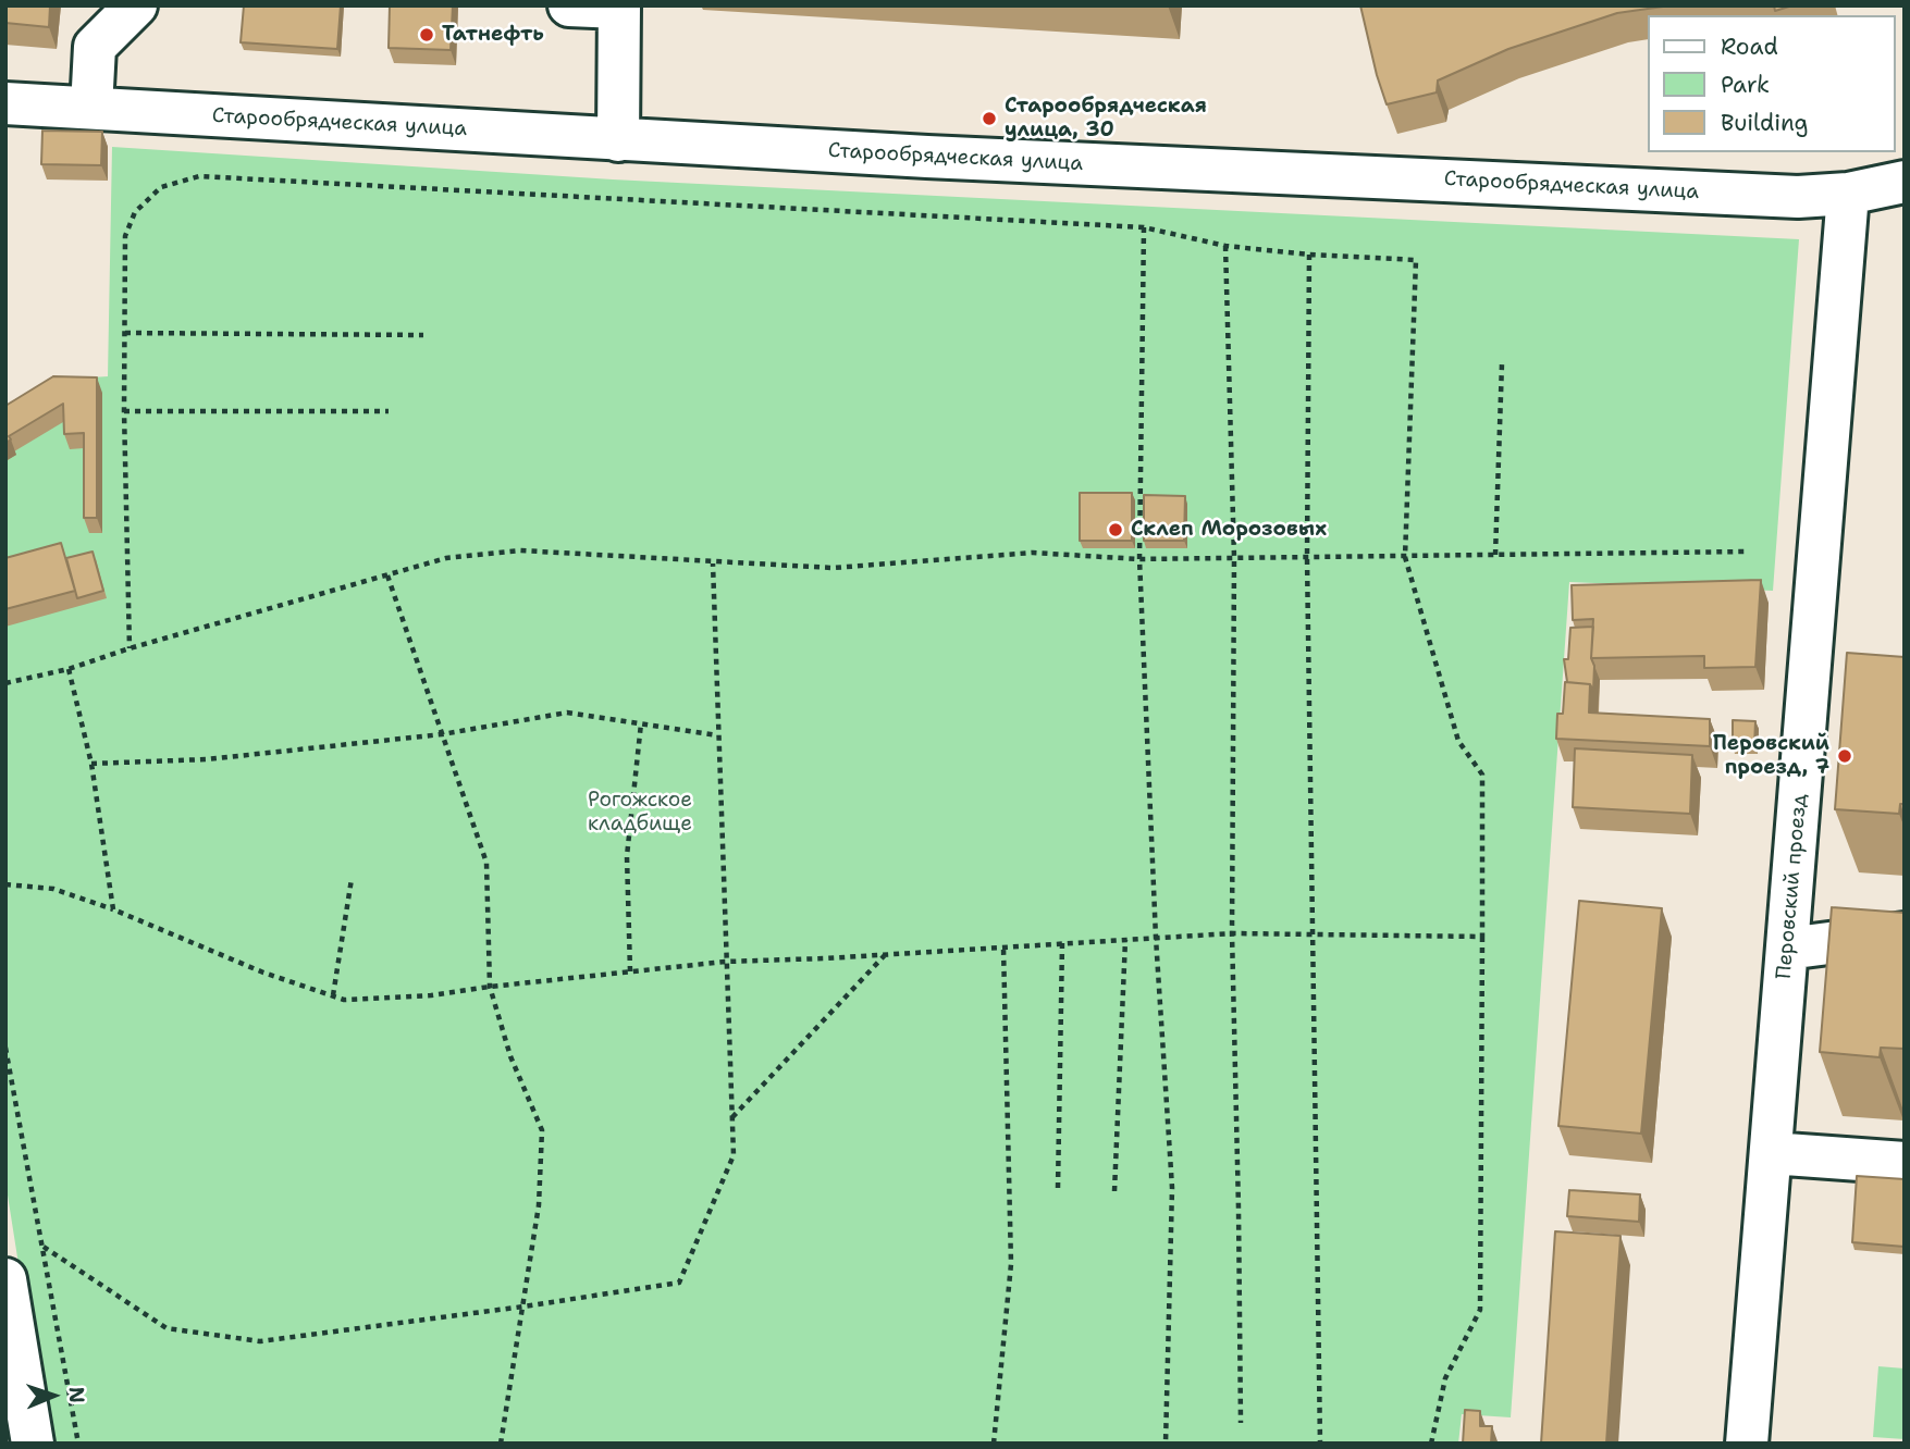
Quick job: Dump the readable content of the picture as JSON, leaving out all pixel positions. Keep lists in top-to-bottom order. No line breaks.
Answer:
{"streets":{"street":["Старообрядческая улица","Перовский проезд"]},"crossings":[["Старообрядческая улица","Перовский проезд"]],"parks":["Рогожское кладбище"],"places":["Татнефть","Старообрядческая улица, 30","Склеп Морозовых","Перовский проезд, 7"],"legend":["Road","Park","Building"],"north":"right"}
